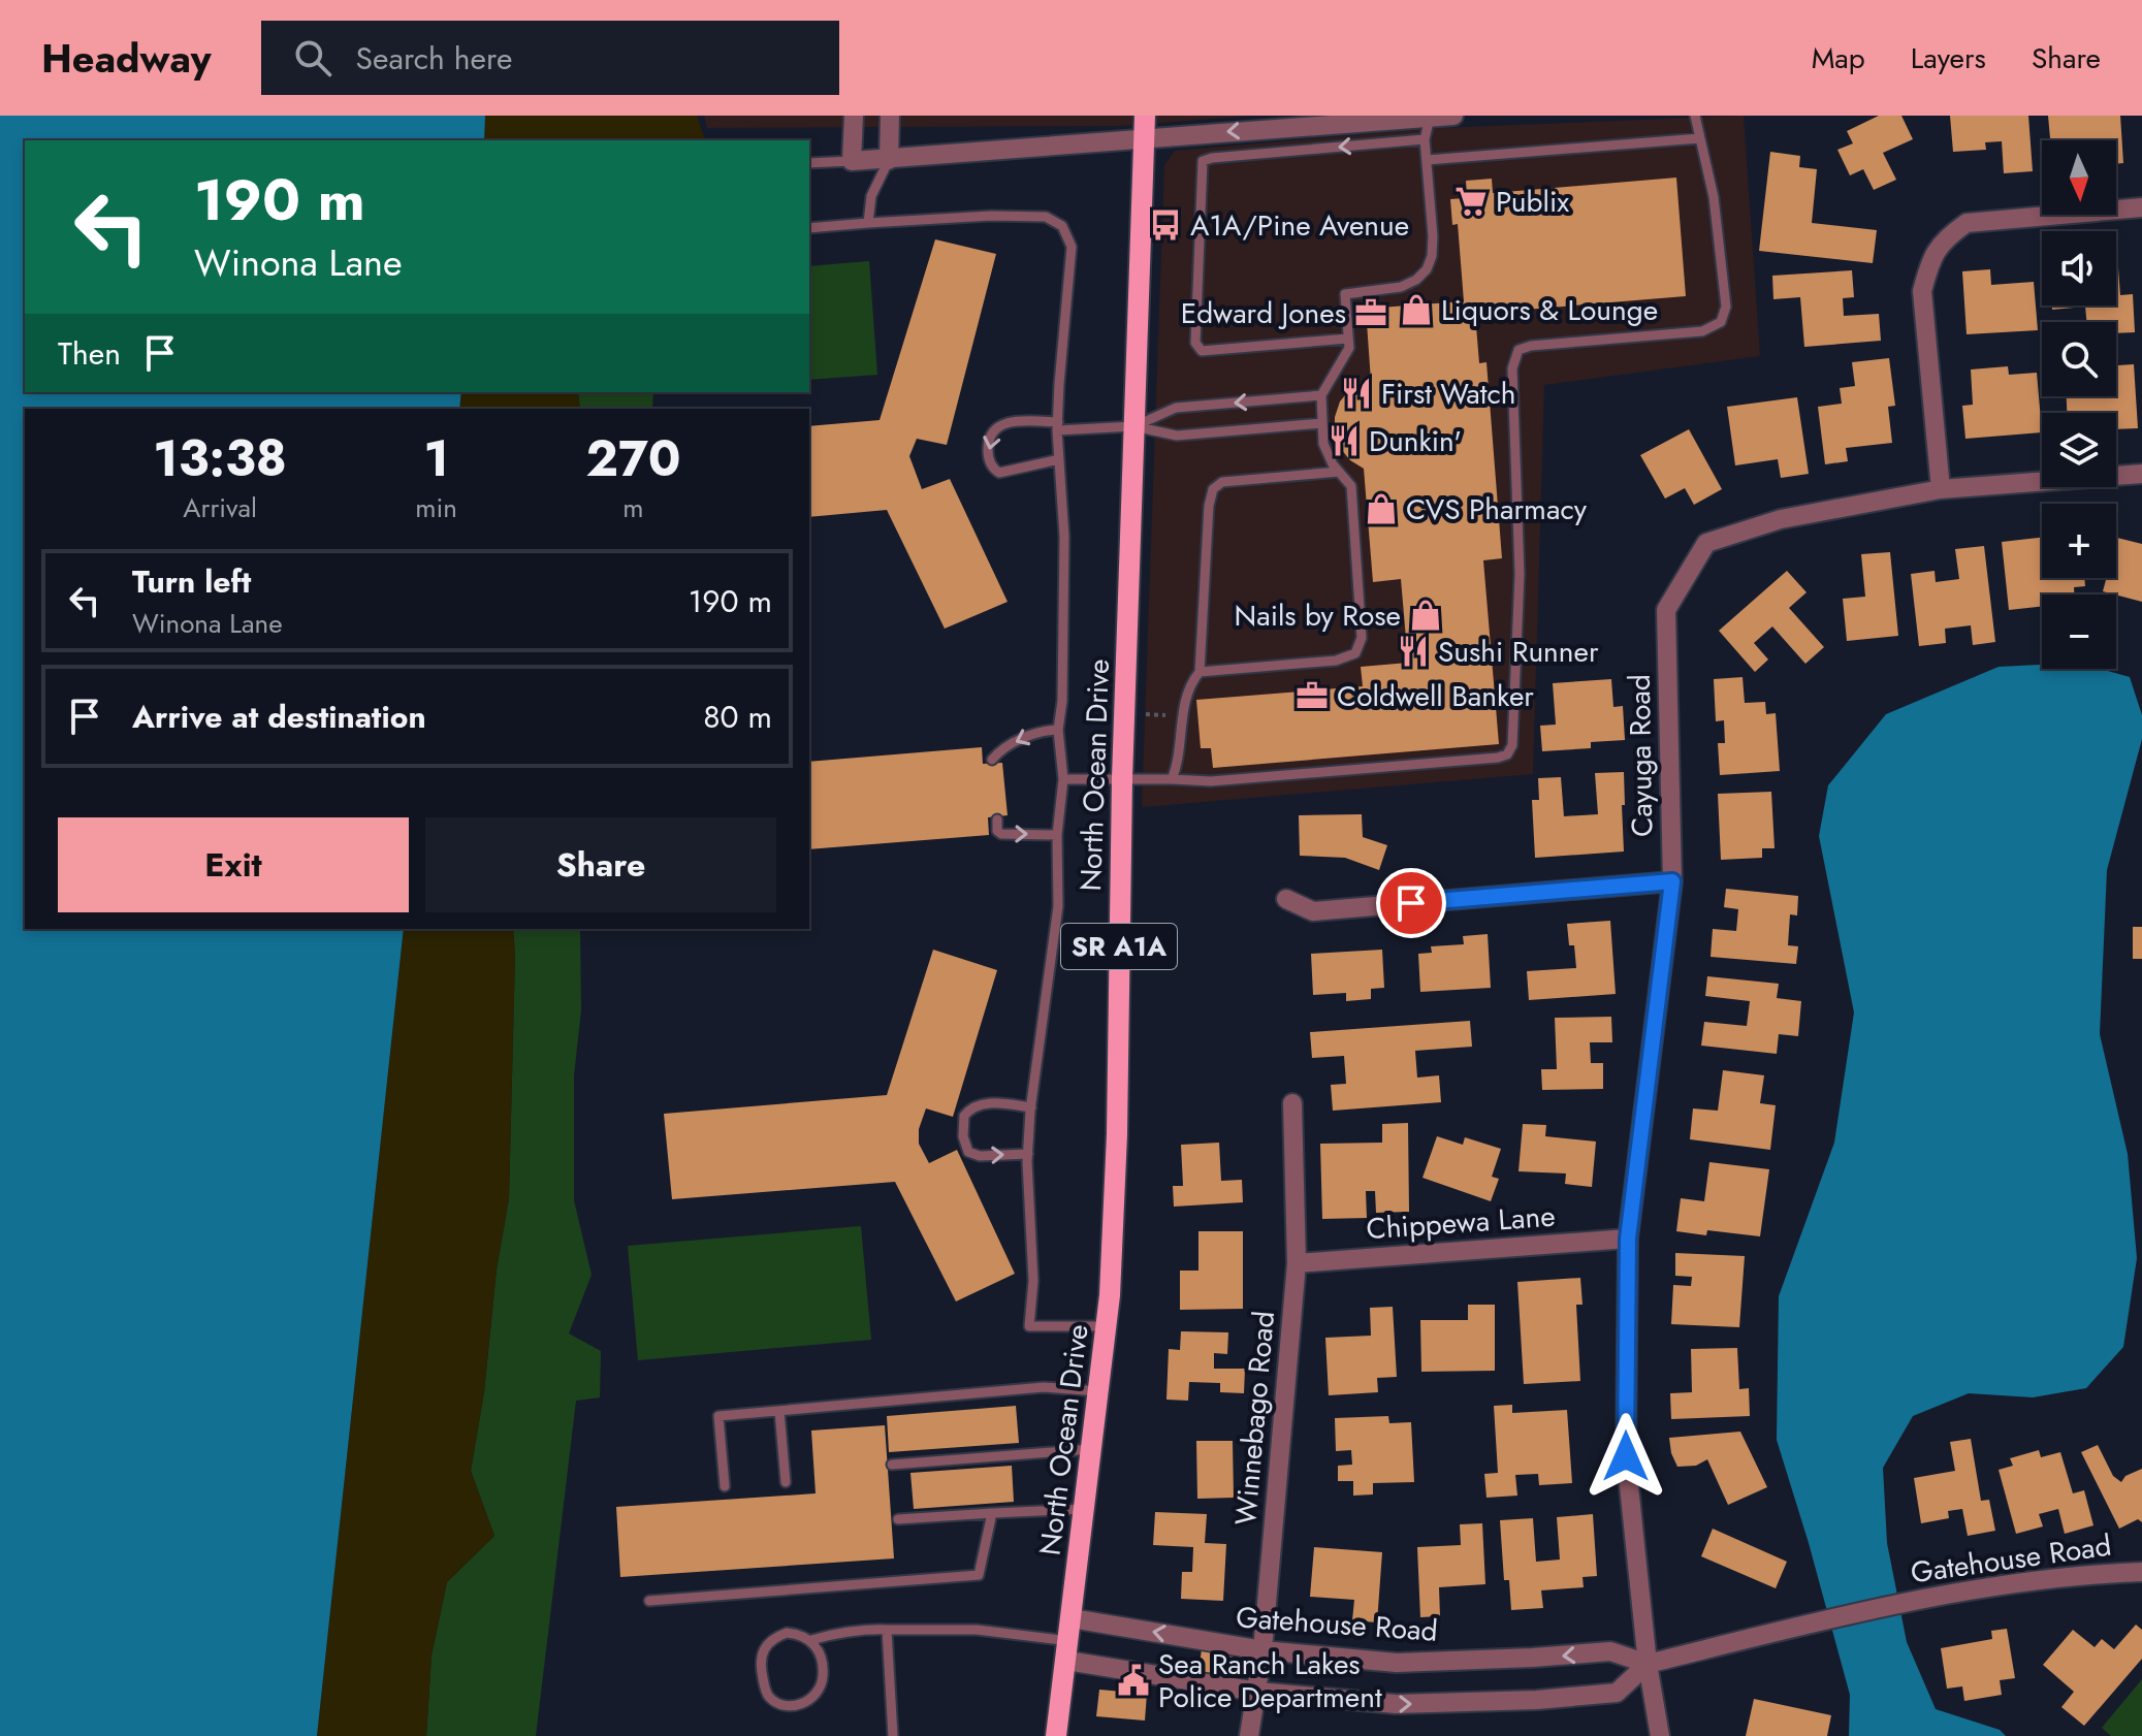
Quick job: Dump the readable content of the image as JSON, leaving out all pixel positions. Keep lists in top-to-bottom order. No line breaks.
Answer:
{"streets":{"main road":["North Ocean Drive","SR A1A"],"street":["Cayuga Road","Chippewa Lane","Winnebago Road","Gatehouse Road"]},"crossings":[["Cayuga Road","Chippewa Lane"],["Cayuga Road","Gatehouse Road"],["North Ocean Drive","SR A1A"],["North Ocean Drive","Gatehouse Road"],["SR A1A","Gatehouse Road"],["Chippewa Lane","Winnebago Road"],["Winnebago Road","Gatehouse Road"]],"places":{"supermarket":["Publix"],"bus stop":["A1A/Pine Avenue"],"shop":["Liquors & Lounge","CVS Pharmacy","Nails by Rose"],"office":["Edward Jones","Coldwell Banker"],"restaurant":["First Watch","Dunkin'","Sushi Runner"],"public building":["Sea Ranch Lakes Police Department"]},"north":"bottom","page":{"header":"Headway","search":"Search here","nav":["Map","Layers","Share"],"map_buttons":["+","−"],"turn":["190 m","Winona Lane"],"then":"Then","eta":["13:38","Arrival","1","min","270","m"],"list":[{"name":"Turn left","note":"Winona Lane","value":"190 m"},{"name":"Arrive at destination","value":"80 m"}],"buttons":["Exit","Share"]}}
